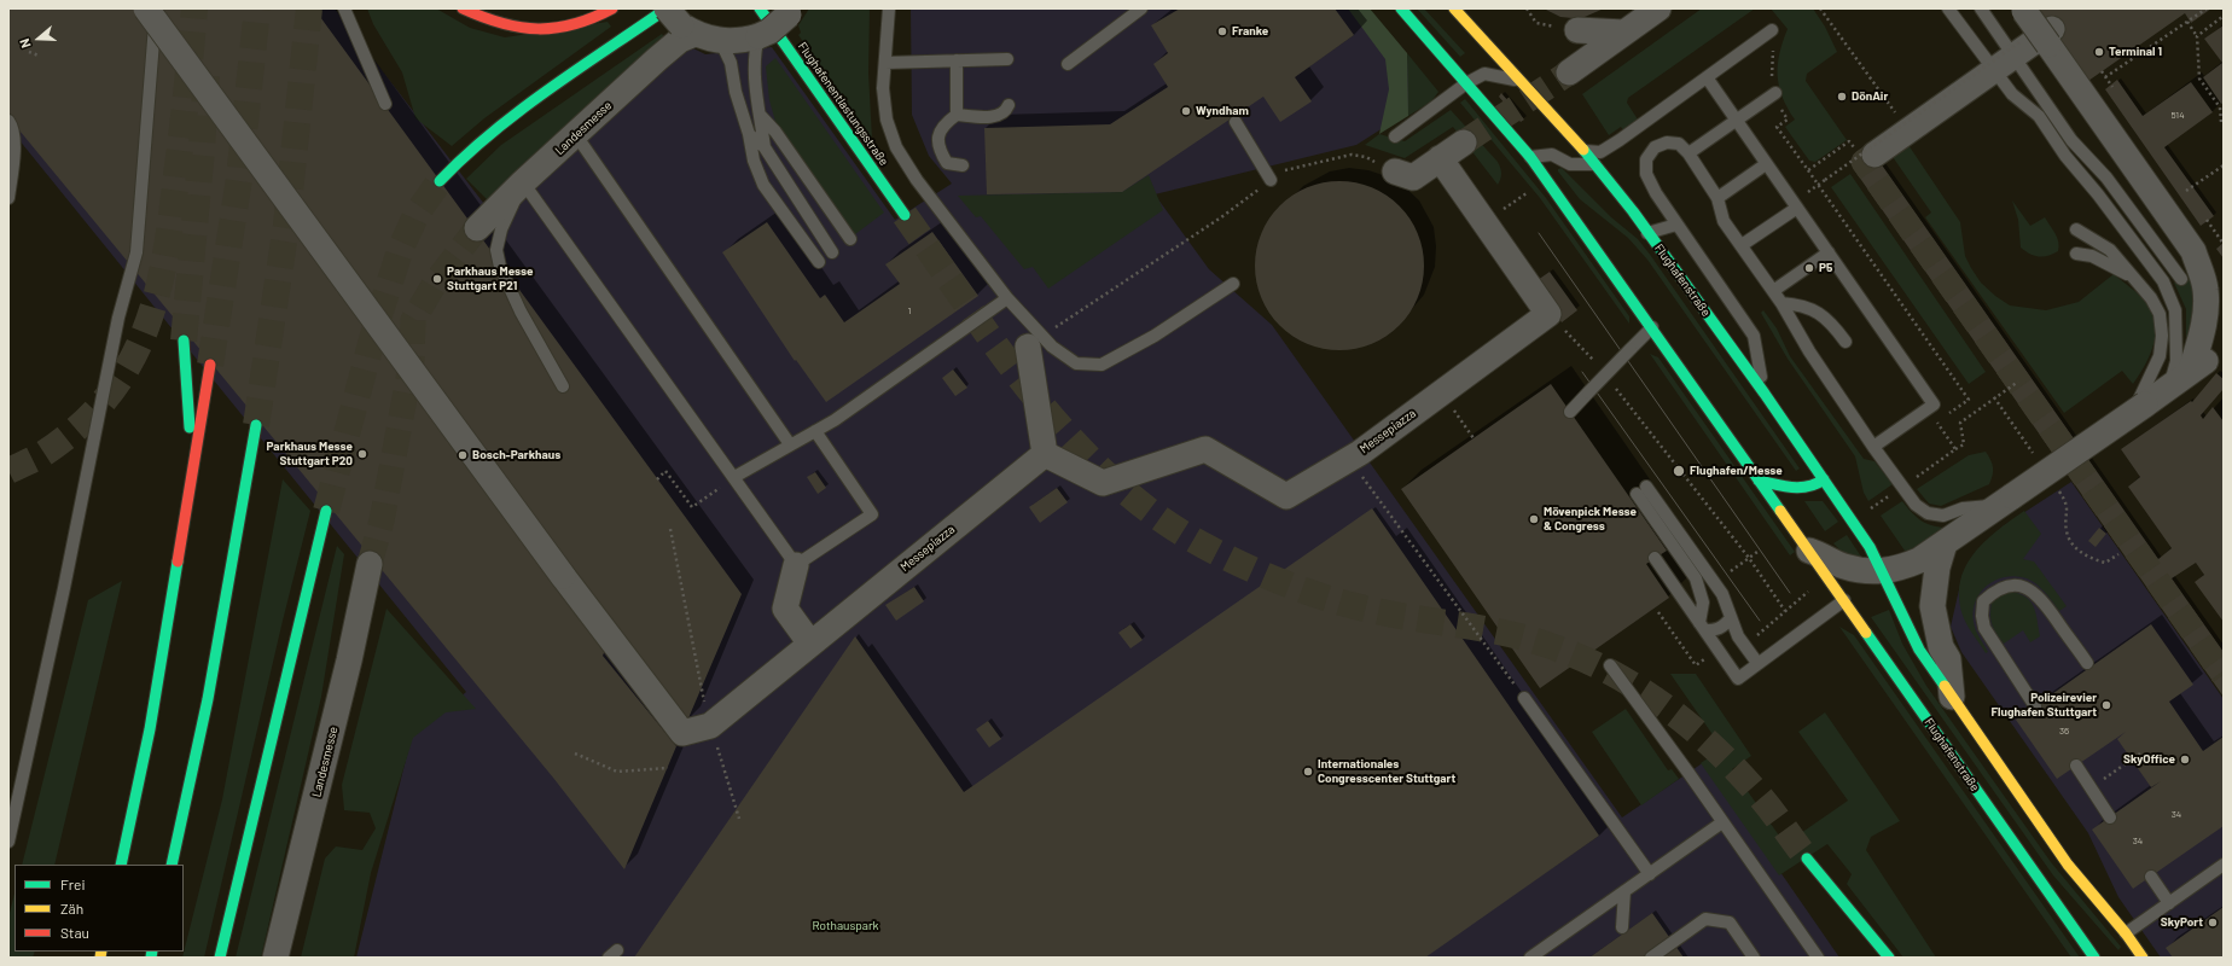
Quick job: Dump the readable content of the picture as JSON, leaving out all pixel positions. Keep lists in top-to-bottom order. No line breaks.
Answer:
{"streets":{"main road":["Flughafenentlastungsstraße","Flughafenstraße"],"street":["Landesmesse","Messepiazza"]},"parks":["Rothauspark"],"places":["Franke","Terminal 1","DönAir","Wyndham","P5","Parkhaus Messe Stuttgart P21","Parkhaus Messe Stuttgart P20","Bosch-Parkhaus","Flughafen/Messe","Mövenpick Messe & Congress","Polizeirevier Flughafen Stuttgart","SkyOffice","Internationales Congresscenter Stuttgart","SkyPort"],"house_numbers":["514","1","36","34","34"],"legend":["Frei","Zäh","Stau"],"north":"left"}
